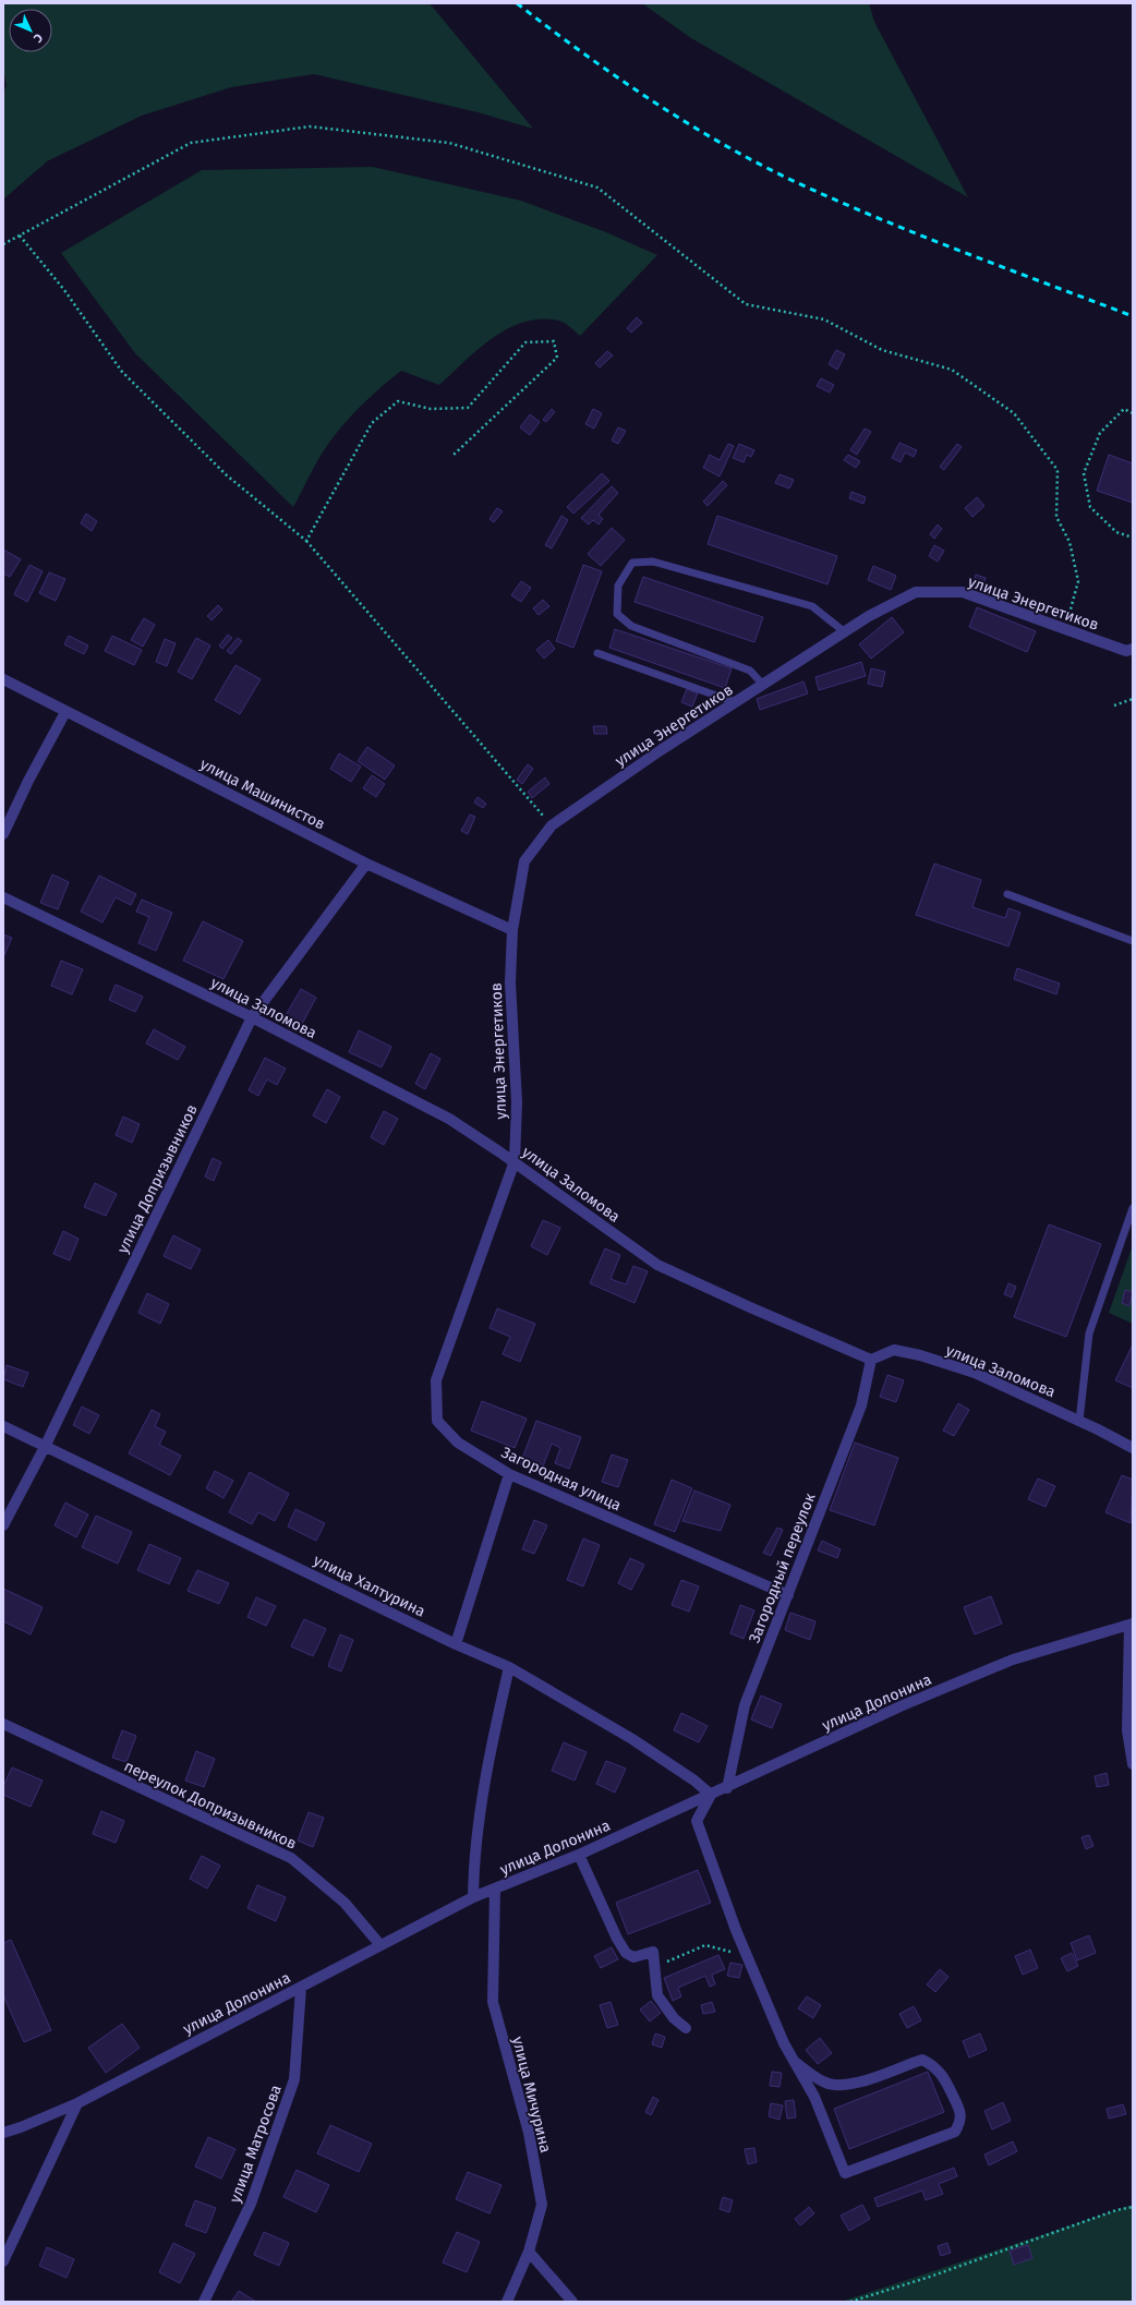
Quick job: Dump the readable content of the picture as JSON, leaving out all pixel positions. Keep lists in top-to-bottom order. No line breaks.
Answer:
{"streets":{"street":["улица Энергетиков","улица Машинистов","улица Заломова","улица Допризывников","Загородная улица","Загородный переулок","улица Халтурина","улица Долонина","переулок Допризывников","улица Мичурина","улица Матросова"]},"crossings":[["улица Энергетиков","улица Машинистов"],["улица Энергетиков","улица Заломова"],["улица Энергетиков","Загородная улица"],["улица Машинистов","улица Допризывников"],["улица Заломова","улица Допризывников"],["улица Заломова","Загородная улица"],["улица Заломова","Загородный переулок"],["улица Допризывников","улица Халтурина"],["Загородная улица","Загородный переулок"],["Загородный переулок","улица Долонина"],["улица Халтурина","улица Долонина"],["улица Долонина","переулок Допризывников"],["улица Долонина","улица Мичурина"],["улица Долонина","улица Матросова"]],"north":"bottom right"}
